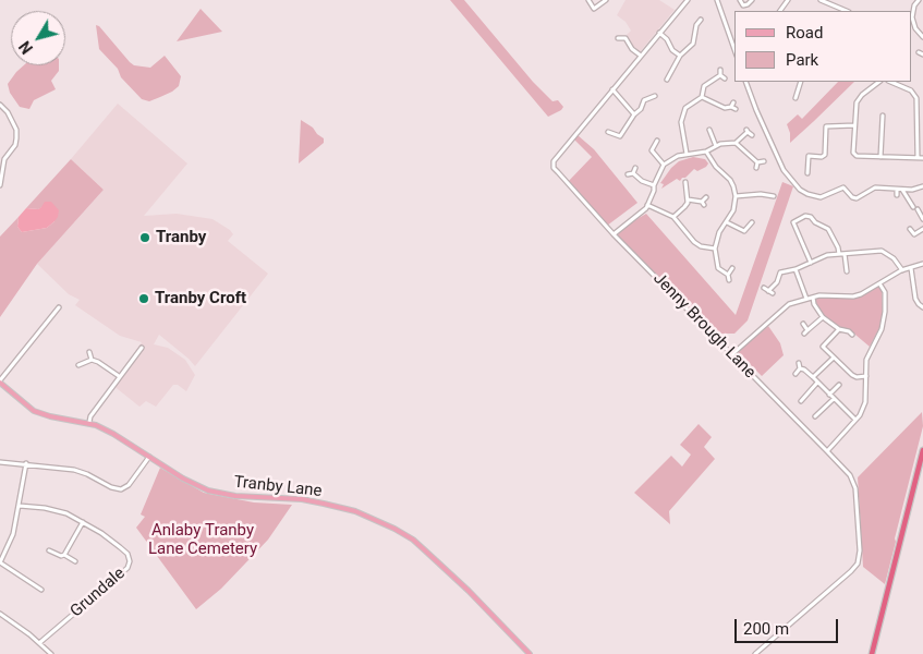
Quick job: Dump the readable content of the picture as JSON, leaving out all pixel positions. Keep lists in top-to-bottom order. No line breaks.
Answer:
{"streets":{"main road":["Tranby Lane"],"street":["Jenny Brough Lane","Grundale"]},"parks":["Anlaby Tranby Lane Cemetery"],"places":["Tranby","Tranby Croft"],"legend":["Road","Park"],"scale_bar":"200 m","north":"bottom left"}
